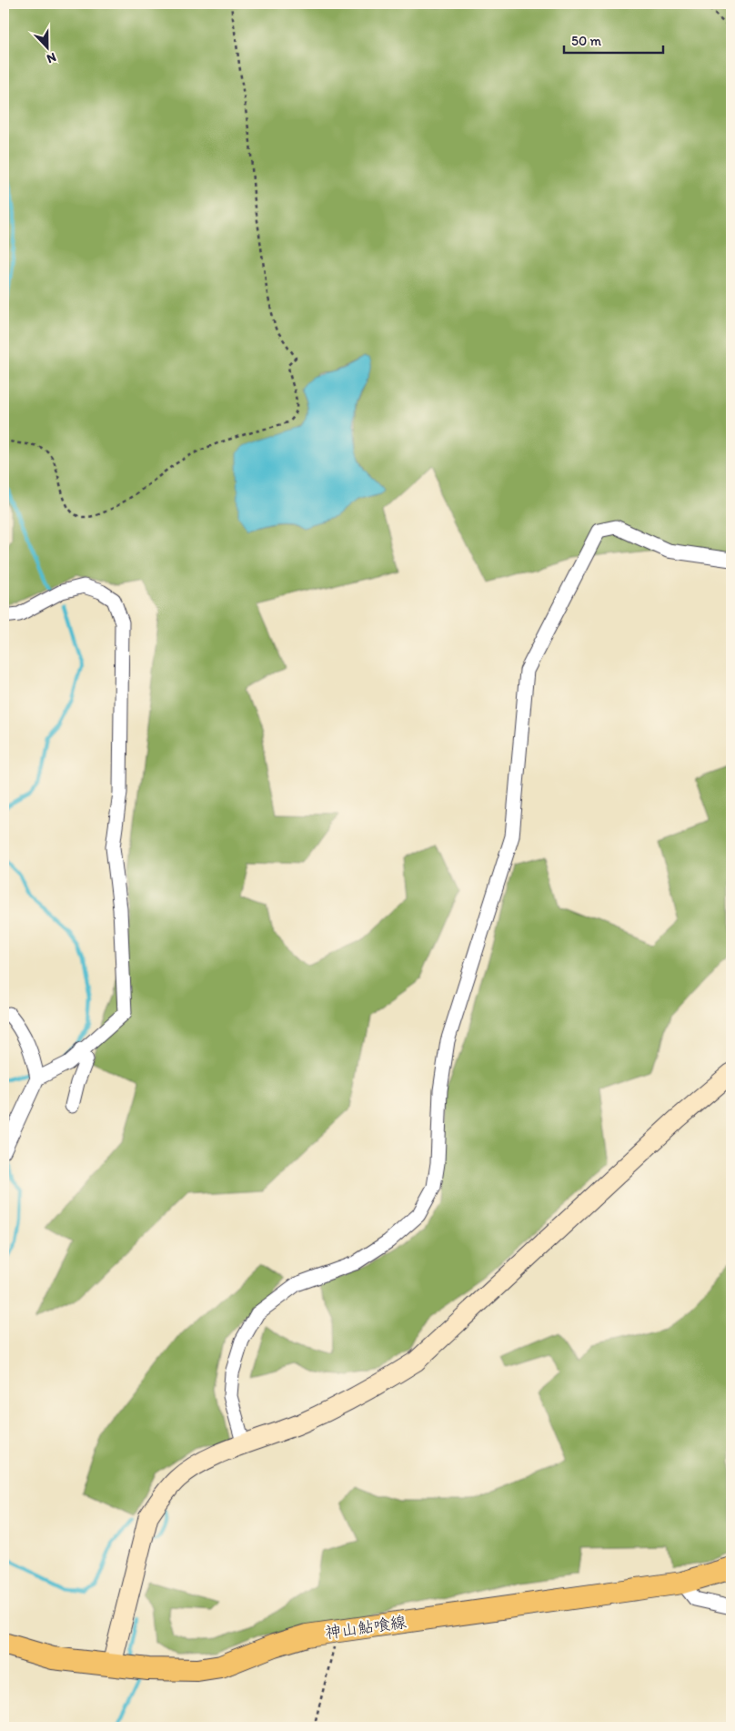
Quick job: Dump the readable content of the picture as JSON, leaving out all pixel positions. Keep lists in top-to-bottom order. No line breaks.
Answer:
{"streets":{"main road":["神山鮎喰線"]},"scale_bar":"50 m","north":"bottom"}
